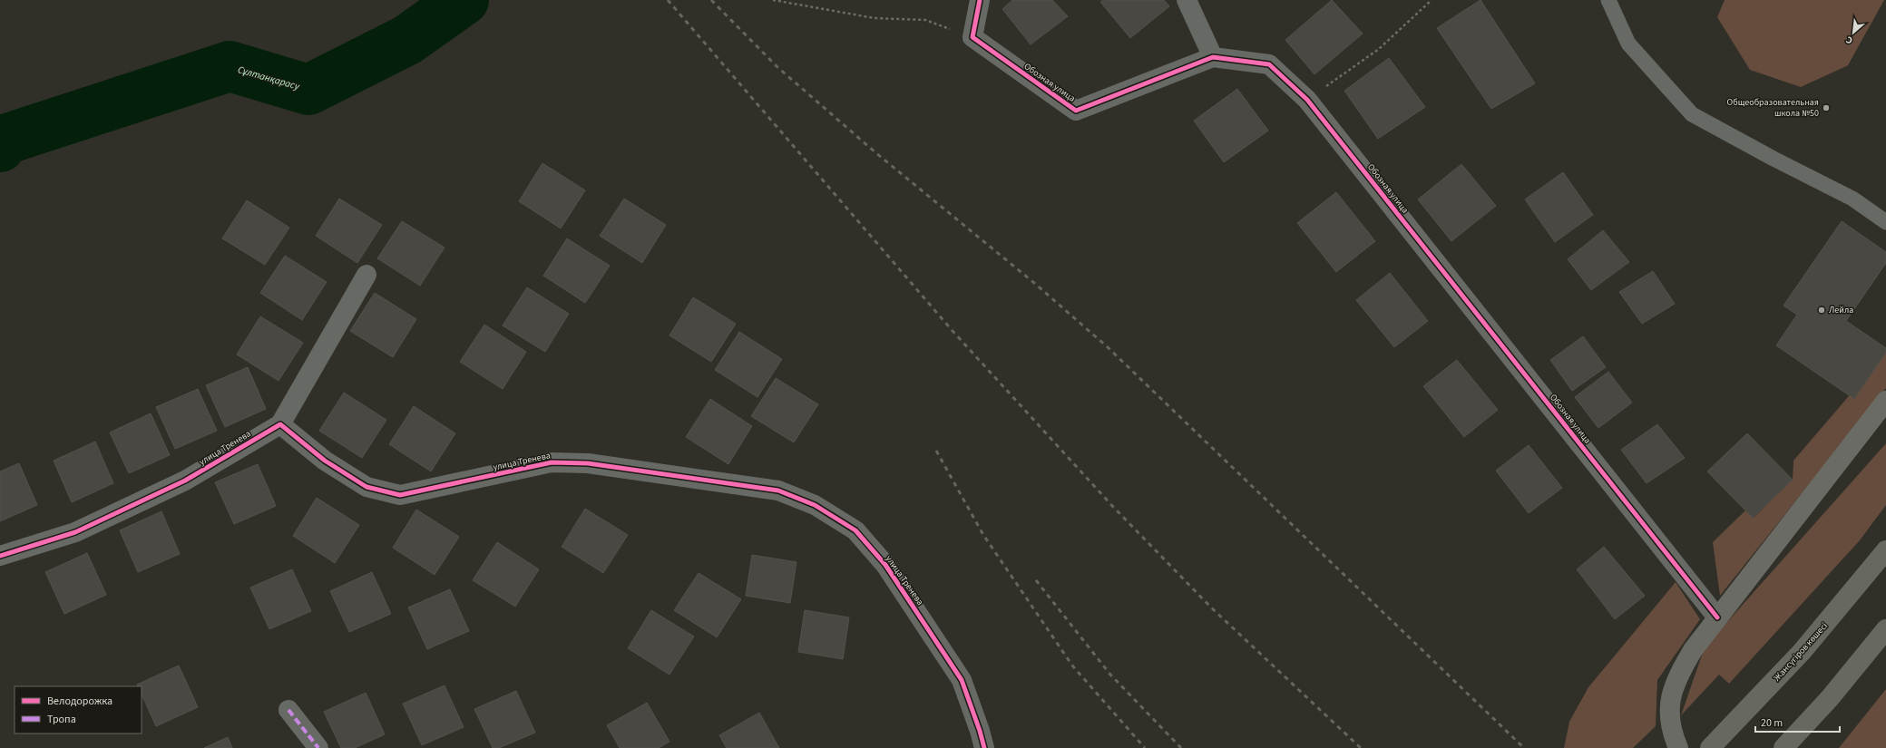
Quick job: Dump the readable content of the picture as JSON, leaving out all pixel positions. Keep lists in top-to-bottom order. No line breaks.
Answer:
{"streets":{"main road":["Жансүгіров көшесі"],"street":["Обозная улица","улица Тренева"]},"water":["Сұлтанқарасу"],"places":["Общеобразовательная школа №50","Лейла"],"legend":["Велодорожка","Тропа"],"scale_bar":"20 m","north":"bottom left"}
